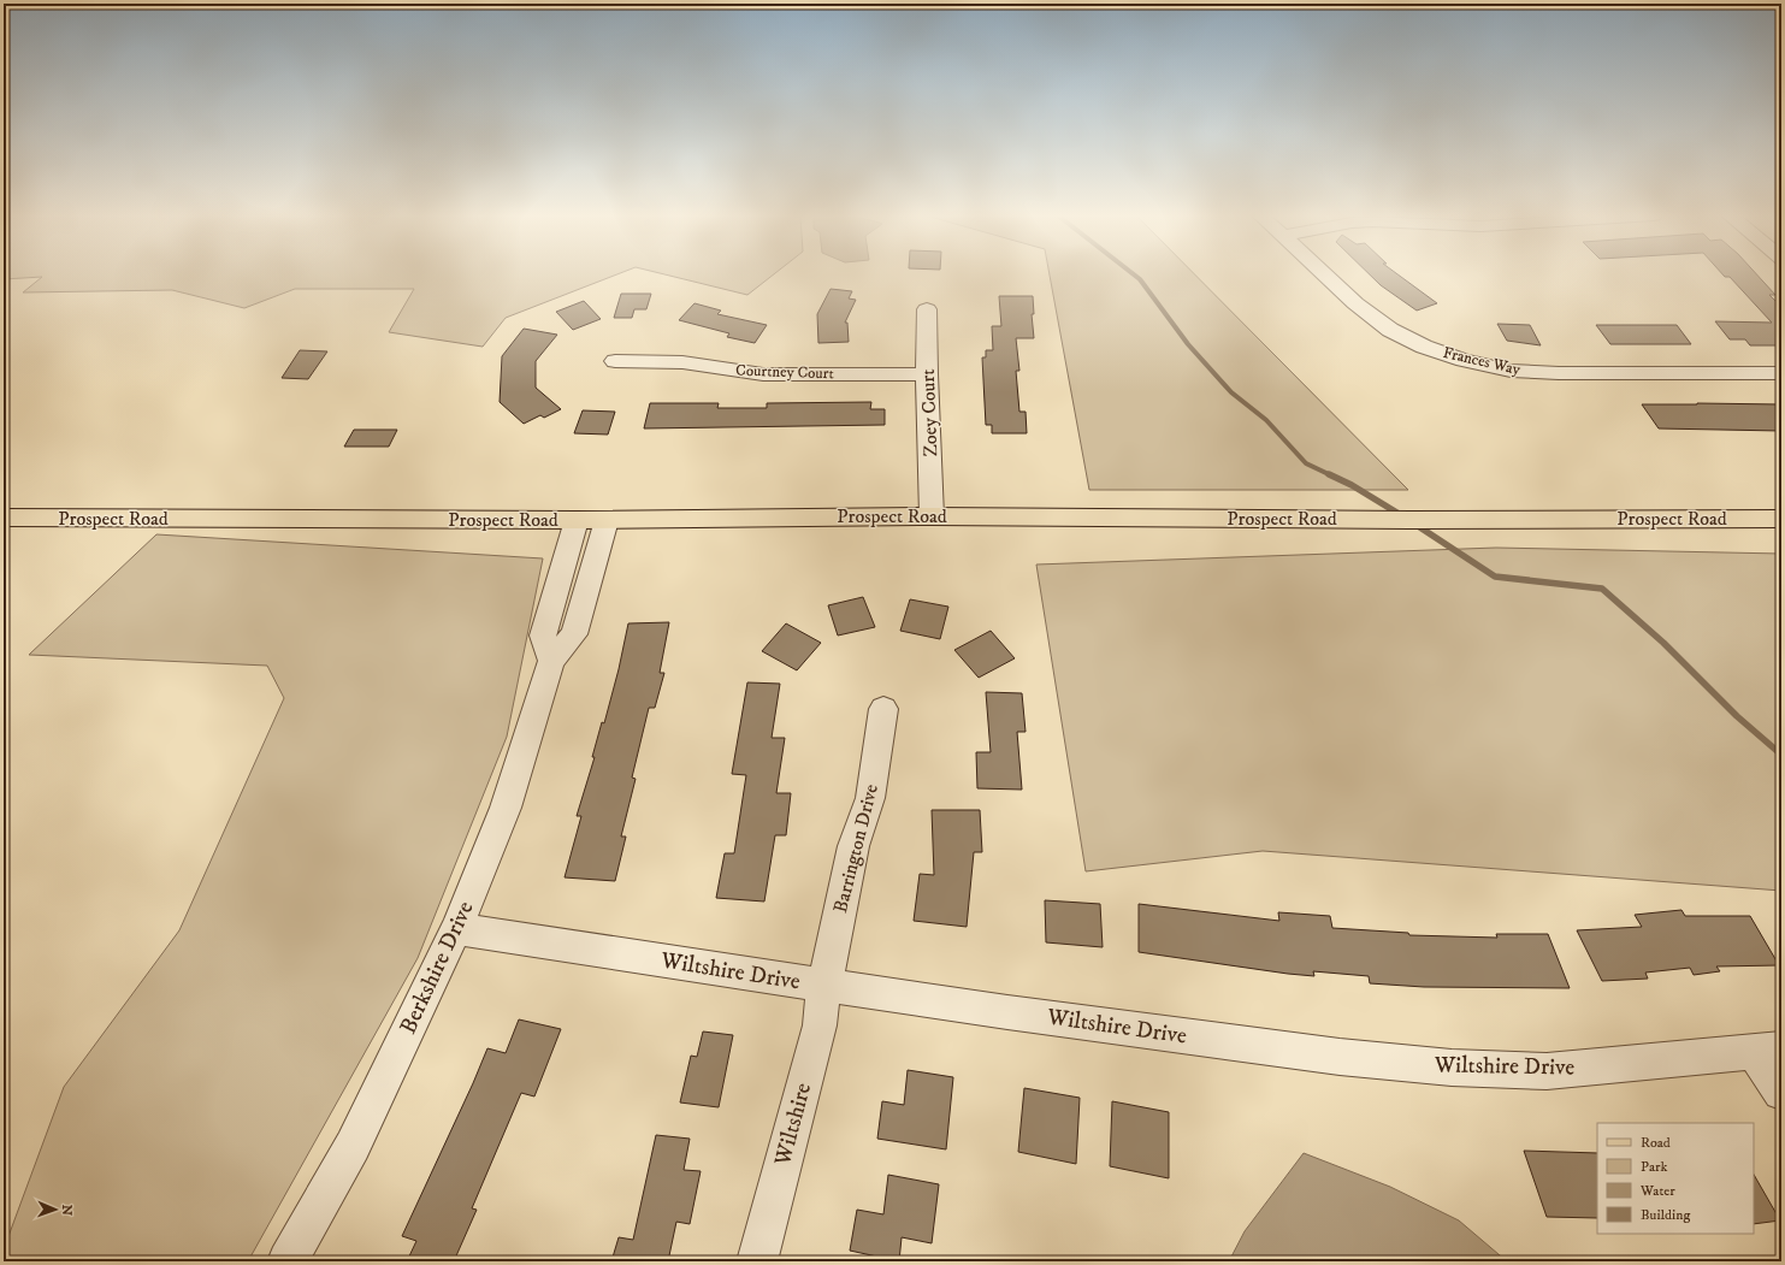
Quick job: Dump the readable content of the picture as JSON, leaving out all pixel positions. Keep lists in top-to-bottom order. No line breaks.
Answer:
{"streets":{"main road":["Prospect Road"],"street":["Frances Way","Courtney Court","Zoey Court","Barrington Drive","Berkshire Drive","Wiltshire Drive","Wiltshire"]},"crossings":[["Courtney Court","Zoey Court"],["Zoey Court","Prospect Road"],["Prospect Road","Berkshire Drive"],["Barrington Drive","Wiltshire Drive"],["Barrington Drive","Wiltshire"],["Berkshire Drive","Wiltshire Drive"],["Wiltshire Drive","Wiltshire"]],"legend":["Road","Park","Water","Building"],"north":"right"}
